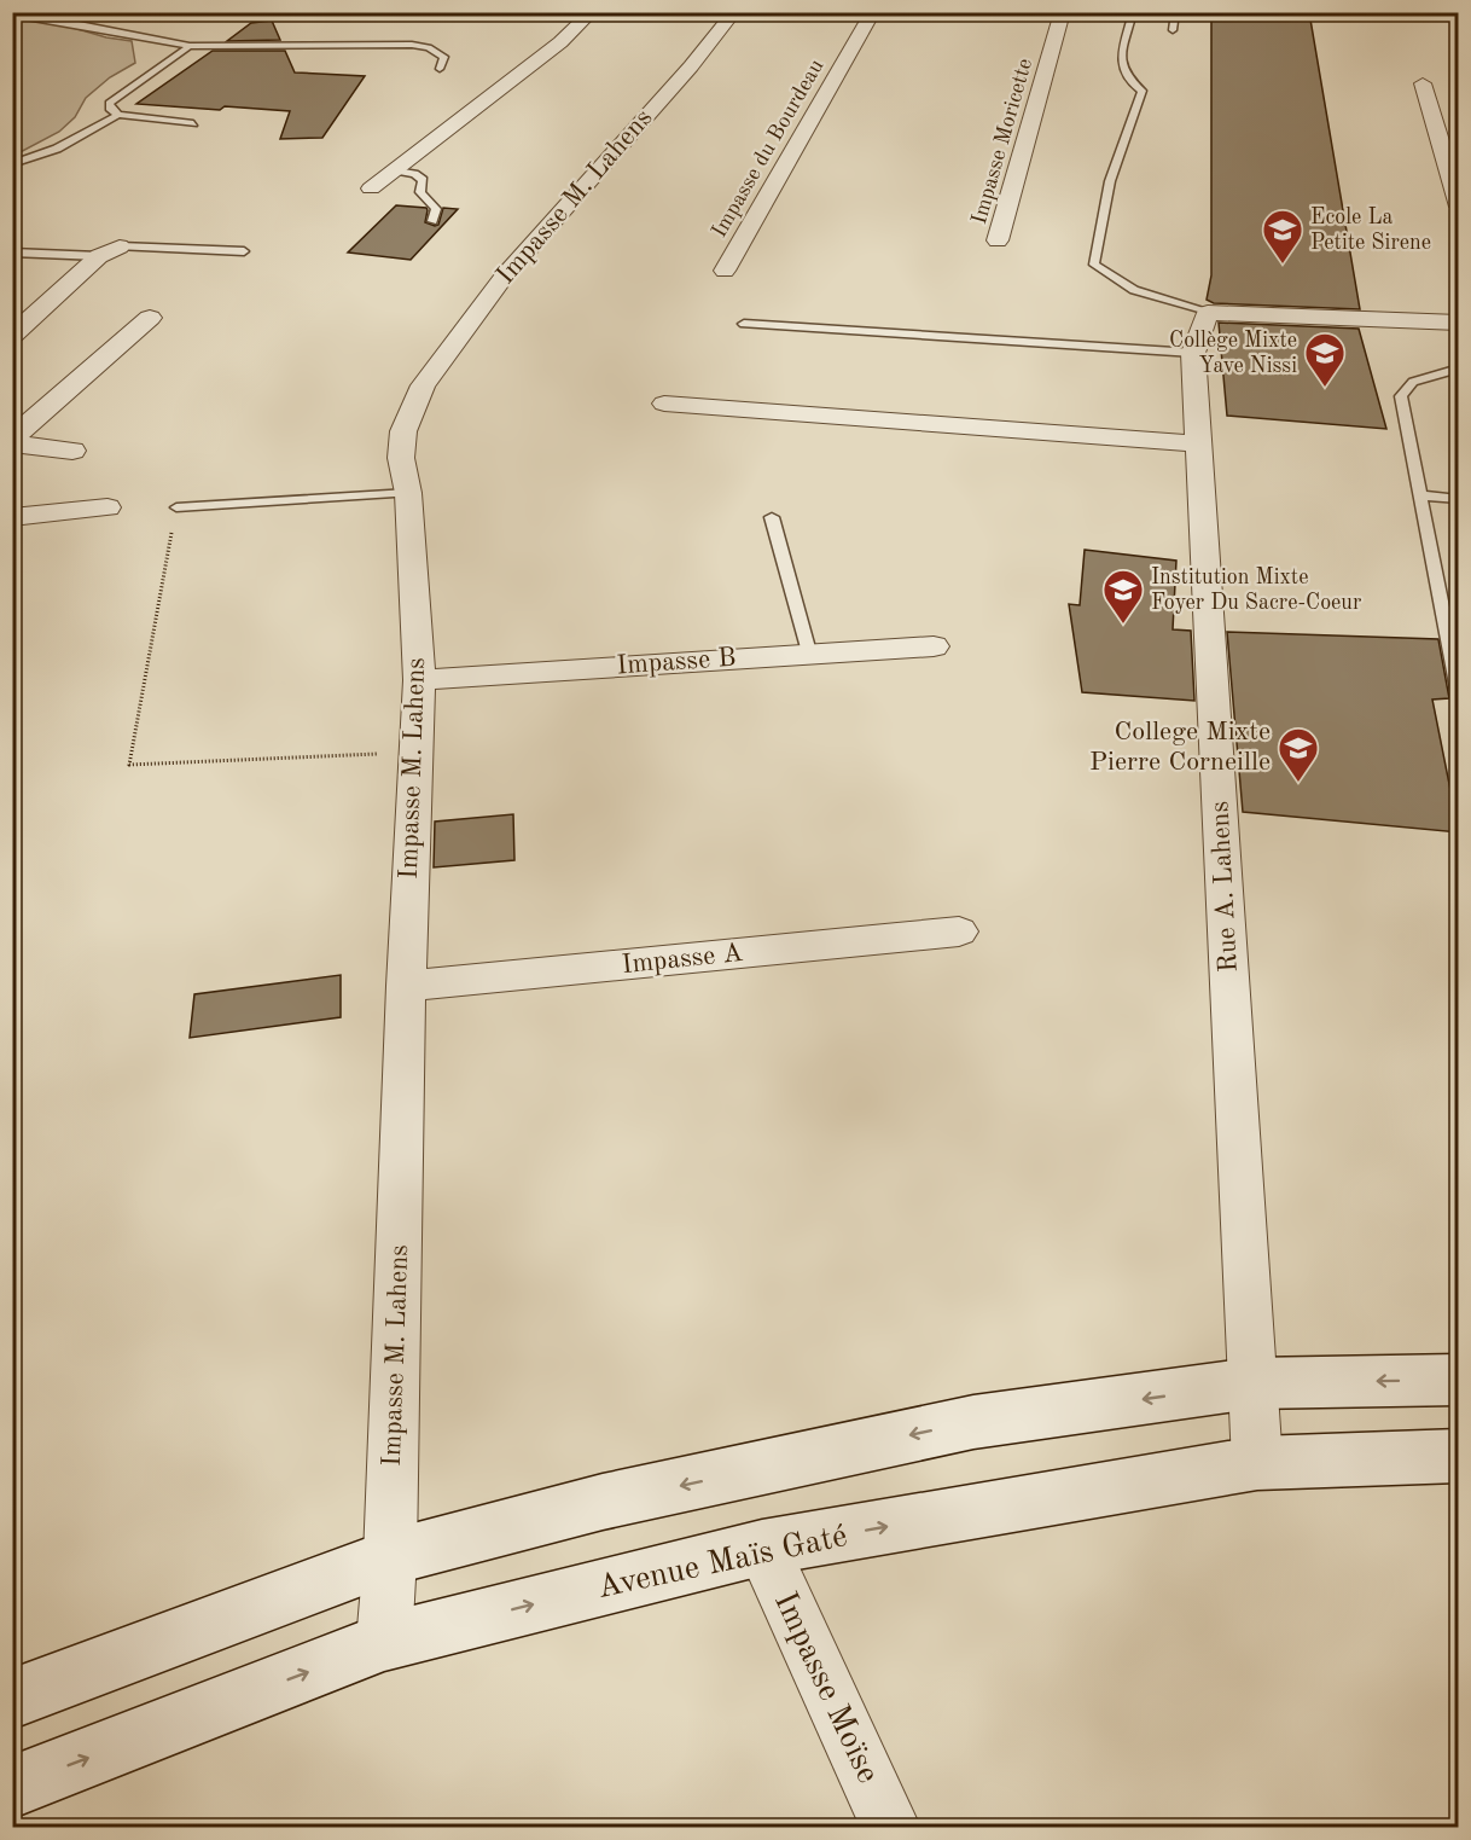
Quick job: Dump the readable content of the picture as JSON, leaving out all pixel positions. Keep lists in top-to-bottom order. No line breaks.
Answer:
{"streets":{"main road":["Avenue Maïs Gaté"],"street":["Impasse Moricette","Impasse du Bourdeau","Impasse M. Lahens","Impasse B","Rue A. Lahens","Impasse A","Impasse Moïse"]},"crossings":[["Impasse M. Lahens","Impasse B"],["Impasse M. Lahens","Impasse A"],["Impasse M. Lahens","Avenue Maïs Gaté"],["Rue A. Lahens","Avenue Maïs Gaté"],["Avenue Maïs Gaté","Impasse Moïse"]],"places":{"school or university":["Ecole La Petite Sirene","Collège Mixte Yave Nissi","Institution Mixte Foyer Du Sacre-Coeur","College Mixte Pierre Corneille"]}}
